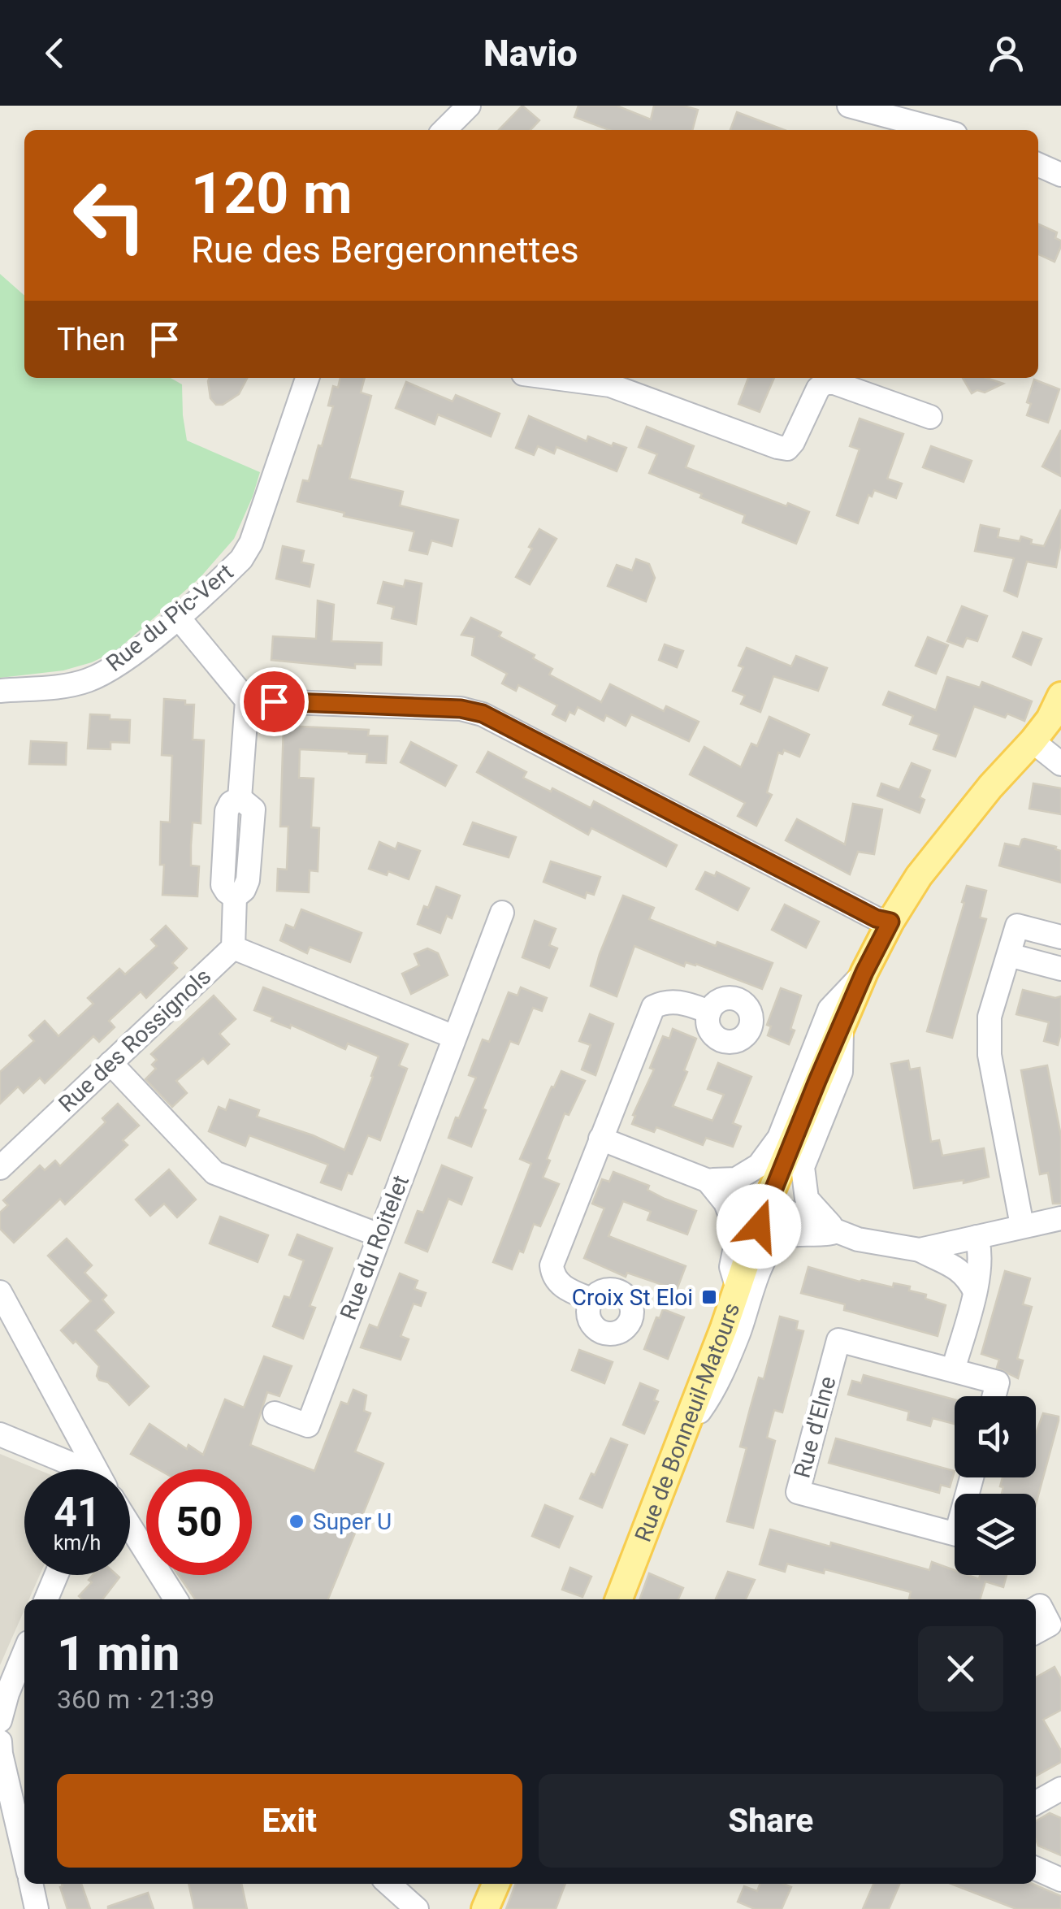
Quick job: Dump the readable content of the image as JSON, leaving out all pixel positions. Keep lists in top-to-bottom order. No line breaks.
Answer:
{"streets":{"main road":["Rue de Bonneuil-Matours"],"street":["Rue du Pic-Vert","Rue des Rossignols","Rue du Roitelet","Rue d'Elne"]},"places":{"transit":["Croix St Eloi"],"other":["Super U"]},"page":{"header":"Navio","turn":["120 m","Rue des Bergeronnettes"],"then":"Then","speed":"41 km/h","limit":"50","heading":["1 min","360 m · 21:39"],"buttons":["Exit","Share"]}}
